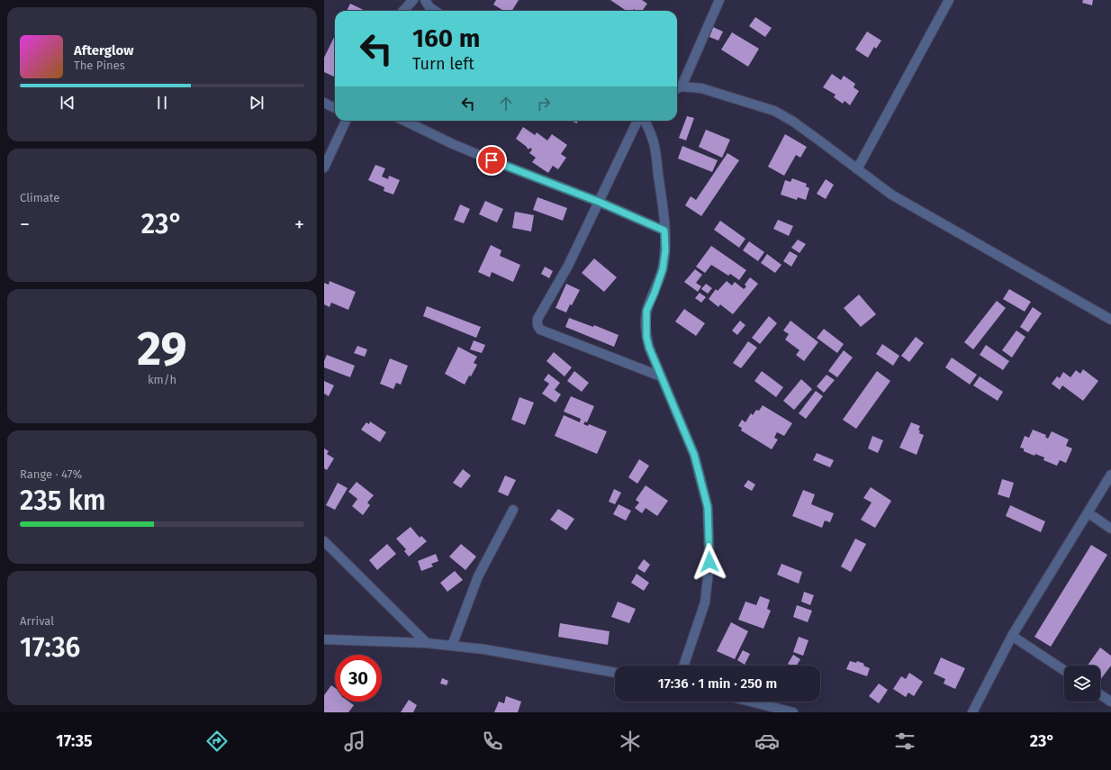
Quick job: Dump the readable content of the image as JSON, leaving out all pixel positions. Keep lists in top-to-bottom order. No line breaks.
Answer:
{"page":{"turn":["160 m","Turn left"],"song":["Afterglow","The Pines"],"tile":["Climate",["29","km/h"],["Range · 47%","235 km"],["Arrival","17:36"]],"heat":["−","23°","+"],"limit":"30","trip":"17:36 · 1 min · 250 m","tabs":["17:35","23°"]}}
